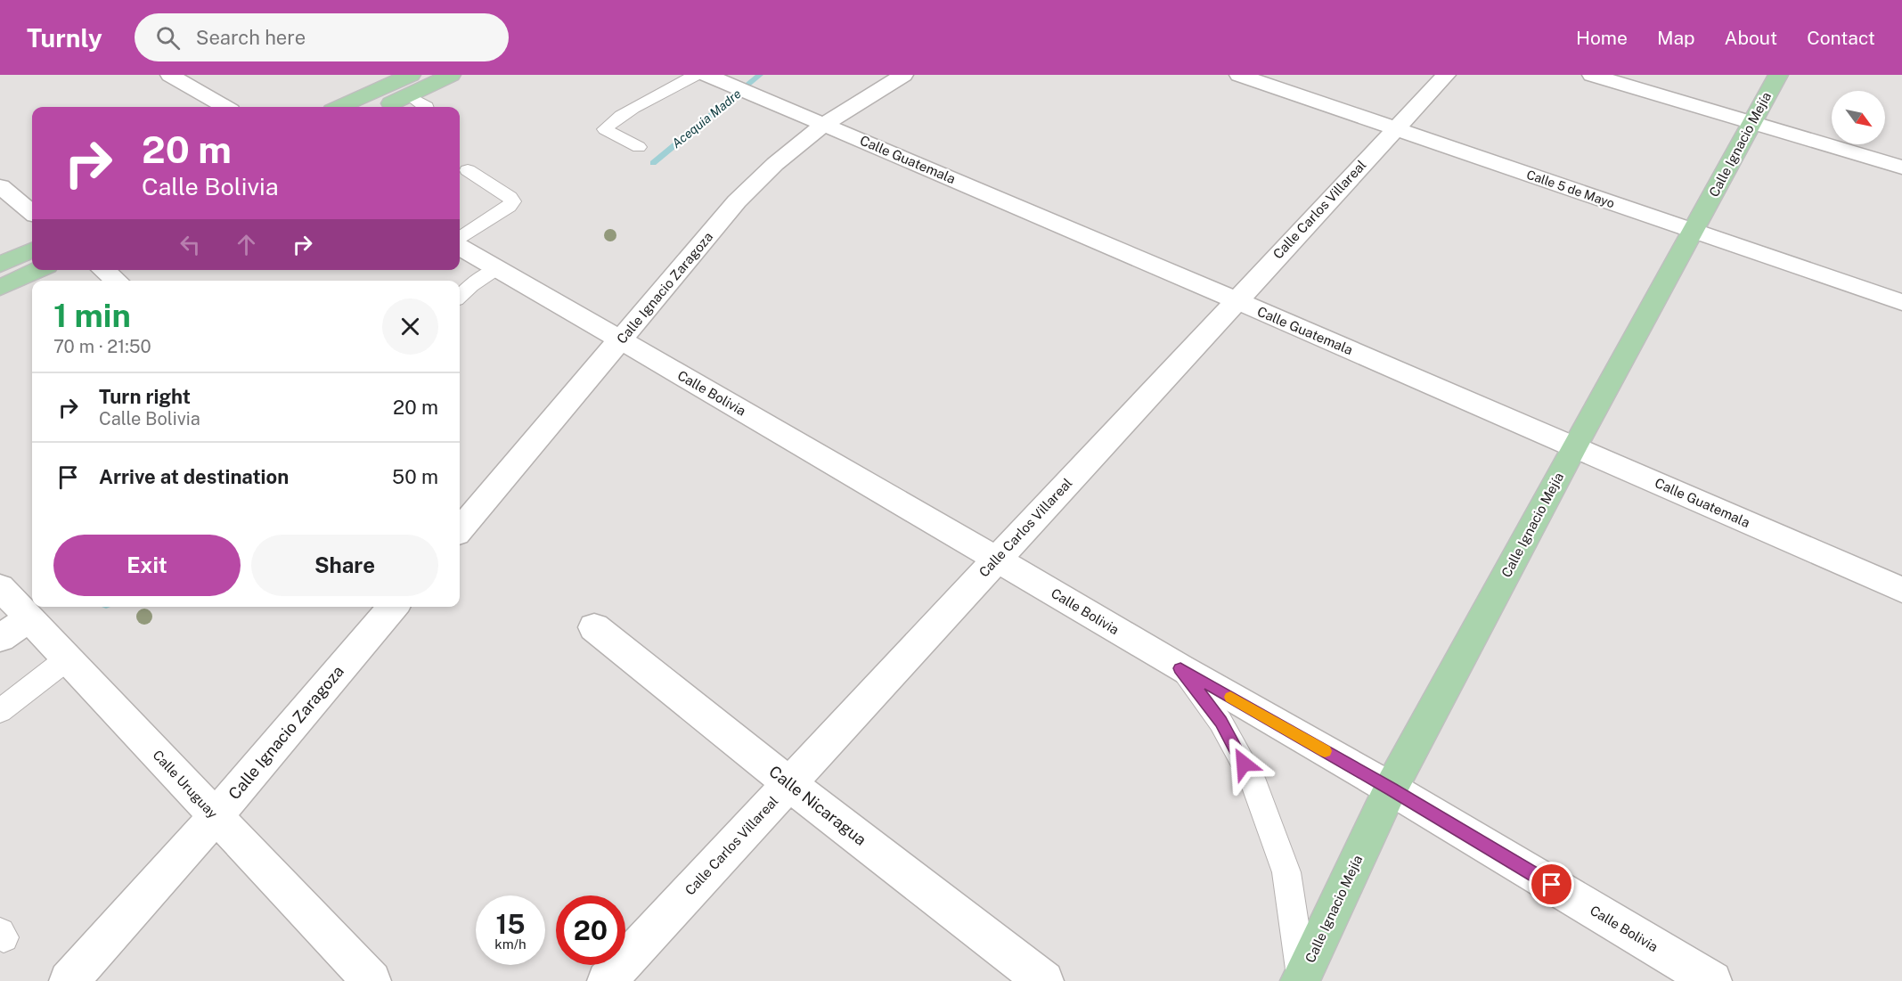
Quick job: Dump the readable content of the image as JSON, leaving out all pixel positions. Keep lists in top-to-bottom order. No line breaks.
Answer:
{"streets":{"main road":["Calle Ignacio Mejía"],"street":["Calle Guatemala","Calle 5 de Mayo","Calle Carlos Villareal","Calle Ignacio Zaragoza","Calle Bolivia","Calle Uruguay","Calle Nicaragua"]},"crossings":[["Calle Ignacio Mejía","Calle Guatemala"],["Calle Ignacio Mejía","Calle 5 de Mayo"],["Calle Ignacio Mejía","Calle Bolivia"],["Calle Guatemala","Calle Carlos Villareal"],["Calle Guatemala","Calle Ignacio Zaragoza"],["Calle 5 de Mayo","Calle Carlos Villareal"],["Calle Carlos Villareal","Calle Bolivia"],["Calle Carlos Villareal","Calle Nicaragua"],["Calle Ignacio Zaragoza","Calle Bolivia"],["Calle Ignacio Zaragoza","Calle Uruguay"]],"water":["Acequia Madre"],"north":"bottom right","page":{"header":"Turnly","search":"Search here","nav":["Home","Map","About","Contact"],"turn":["20 m","Calle Bolivia"],"heading":["1 min","70 m · 21:50"],"list":[{"name":"Turn right","note":"Calle Bolivia","value":"20 m"},{"name":"Arrive at destination","value":"50 m"}],"buttons":["Exit","Share"],"speed":"15 km/h","limit":"20"}}
